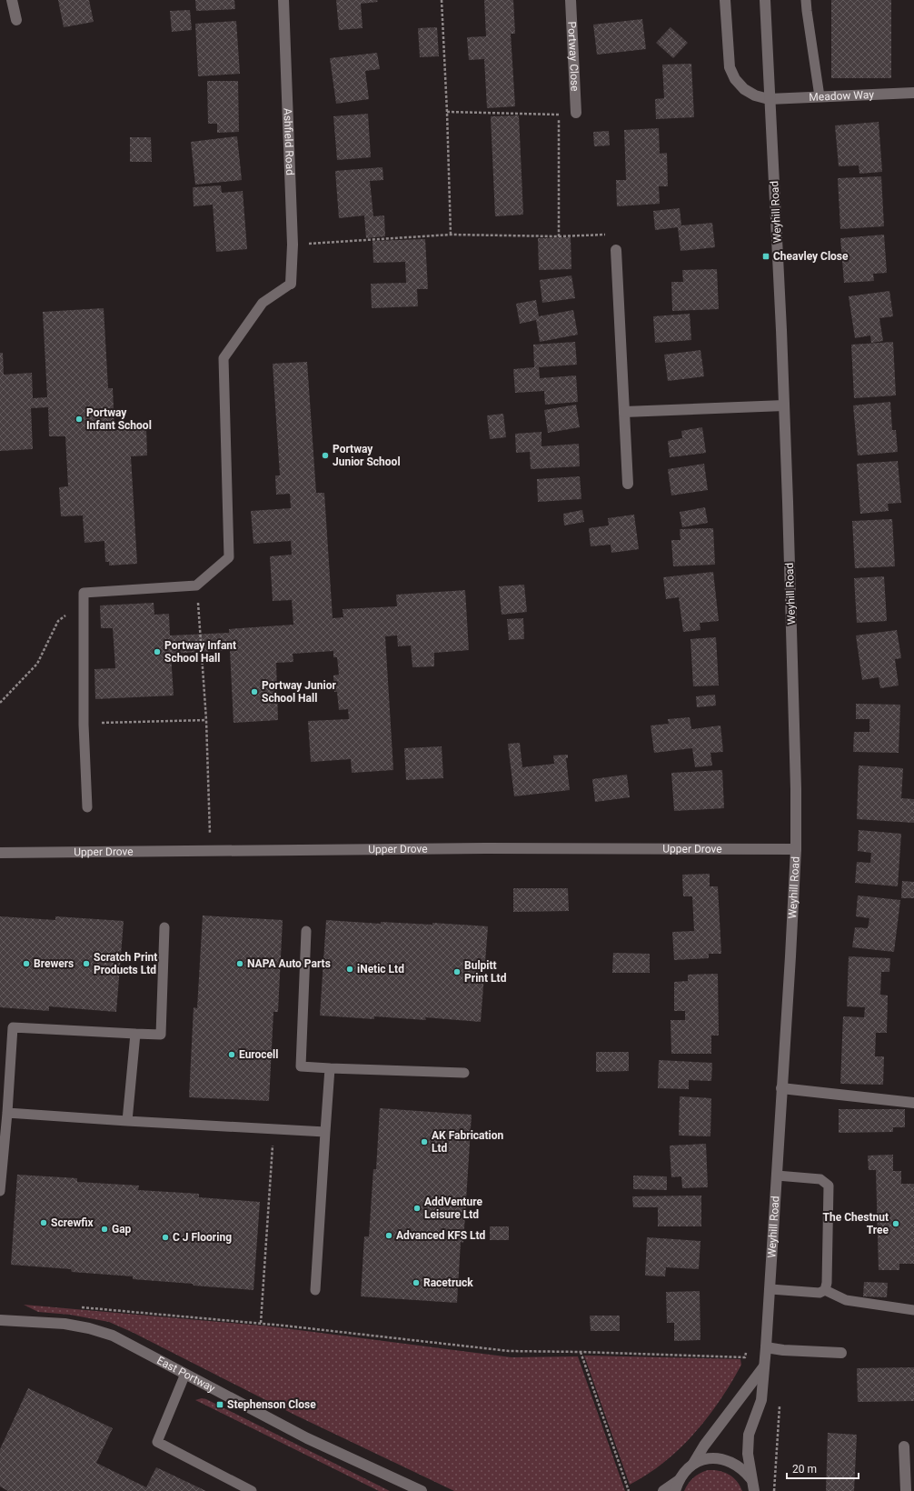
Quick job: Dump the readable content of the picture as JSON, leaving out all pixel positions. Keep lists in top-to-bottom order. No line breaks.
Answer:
{"streets":{"street":["Portway Close","Meadow Way","Ashfield Road","Weyhill Road","Upper Drove","East Portway"]},"crossings":[["Meadow Way","Weyhill Road"],["Weyhill Road","Upper Drove"]],"places":{"transit":["Cheavley Close","Stephenson Close"],"other":["Portway Infant School","Portway Junior School","Portway Infant School Hall","Portway Junior School Hall","Brewers","Scratch Print Products Ltd","NAPA Auto Parts","iNetic Ltd","Bulpitt Print Ltd","Eurocell","AK Fabrication Ltd","AddVenture Leisure Ltd","Screwfix","The Chestnut Tree","Gap","Advanced KFS Ltd","C J Flooring","Racetruck"]},"scale_bar":"20 m"}
